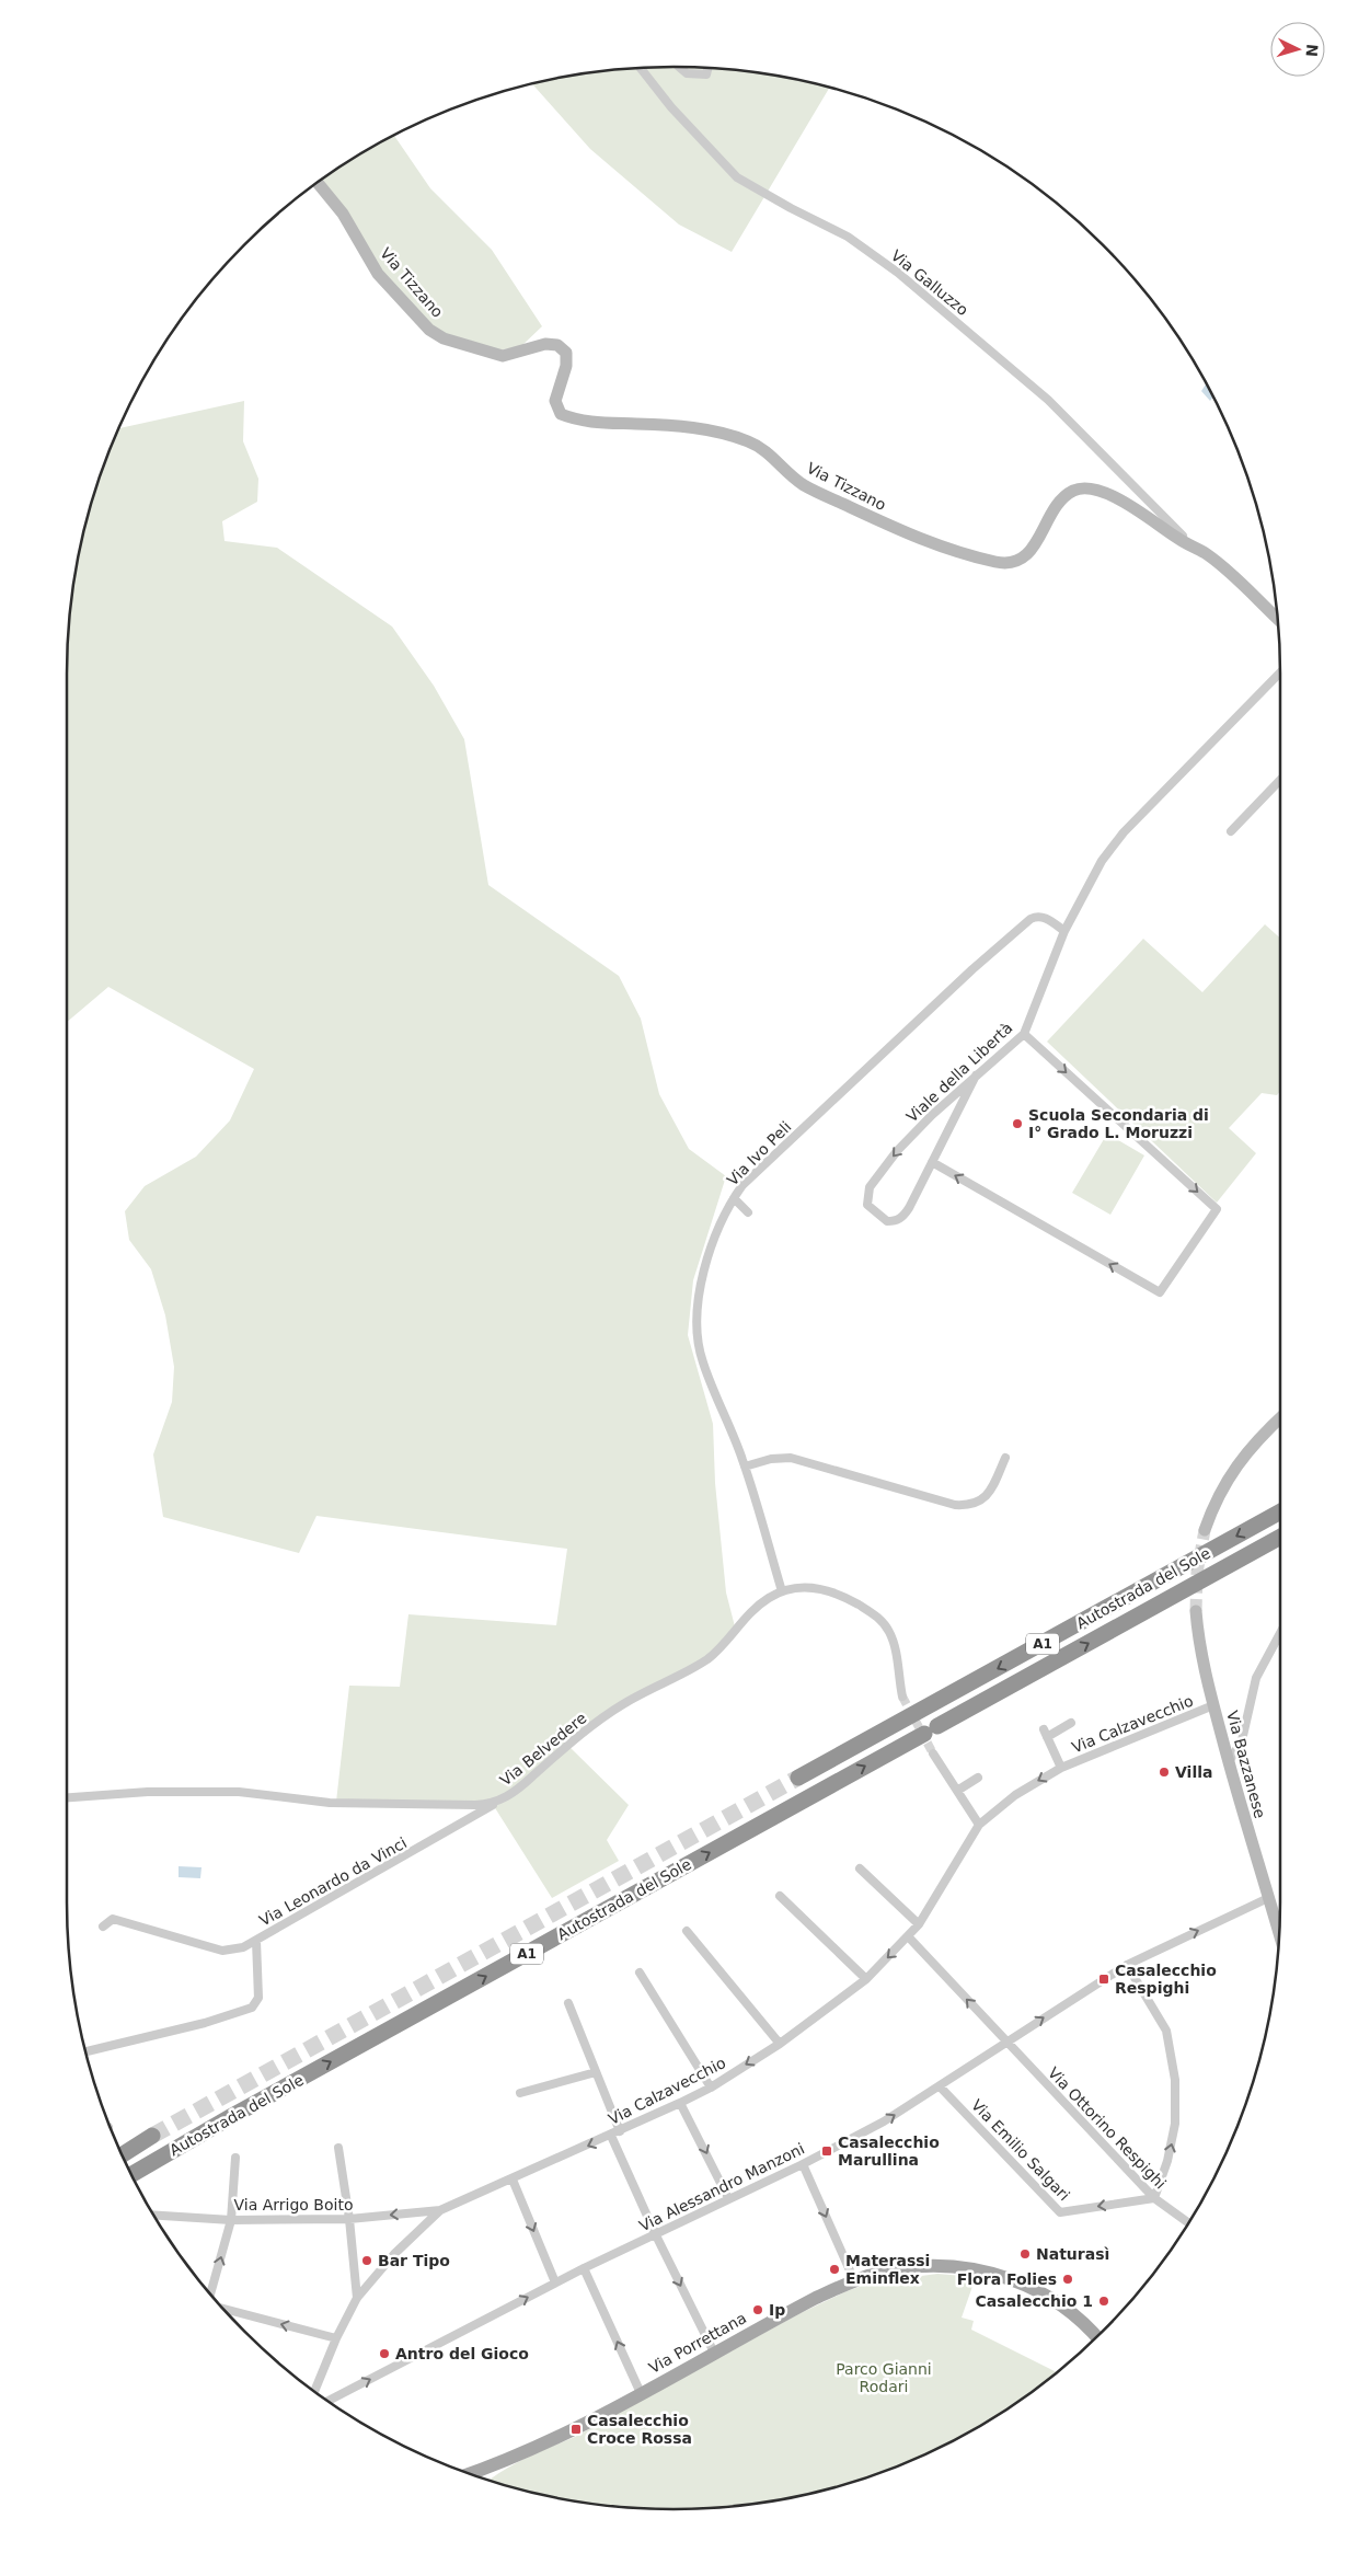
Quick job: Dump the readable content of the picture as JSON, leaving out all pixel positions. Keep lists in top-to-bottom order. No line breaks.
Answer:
{"streets":{"highway":["Autostrada del Sole","A1"],"main road":["Via Porrettana"],"street":["Via Tizzano","Via Galluzzo","Viale della Libertà","Via Ivo Peli","Via Calzavecchio","Via Belvedere","Via Bazzanese","Via Leonardo da Vinci","Via Ottorino Respighi","Via Emilio Salgari","Via Alessandro Manzoni","Via Arrigo Boito"]},"crossings":[["Via Tizzano","Via Galluzzo"],["Viale della Libertà","Via Ivo Peli"],["Via Ivo Peli","Via Belvedere"],["Via Calzavecchio","Via Bazzanese"],["Via Calzavecchio","Via Ottorino Respighi"],["Via Calzavecchio","Via Arrigo Boito"],["Via Belvedere","Via Leonardo da Vinci"],["Via Bazzanese","Via Alessandro Manzoni"],["Via Ottorino Respighi","Via Emilio Salgari"],["Via Ottorino Respighi","Via Alessandro Manzoni"],["Via Emilio Salgari","Via Alessandro Manzoni"]],"one_way":["Via Ottorino Respighi","Via Emilio Salgari","Via Alessandro Manzoni"],"parks":["Parco Gianni Rodari"],"places":{"other":["Scuola Secondaria di I° Grado L. Moruzzi","Villa","Naturasì","Bar Tipo","Materassi Eminflex","Flora Folies","Casalecchio 1","Ip","Antro del Gioco"],"transit":["Casalecchio Respighi","Casalecchio Marullina","Casalecchio Croce Rossa"]},"north":"right"}
